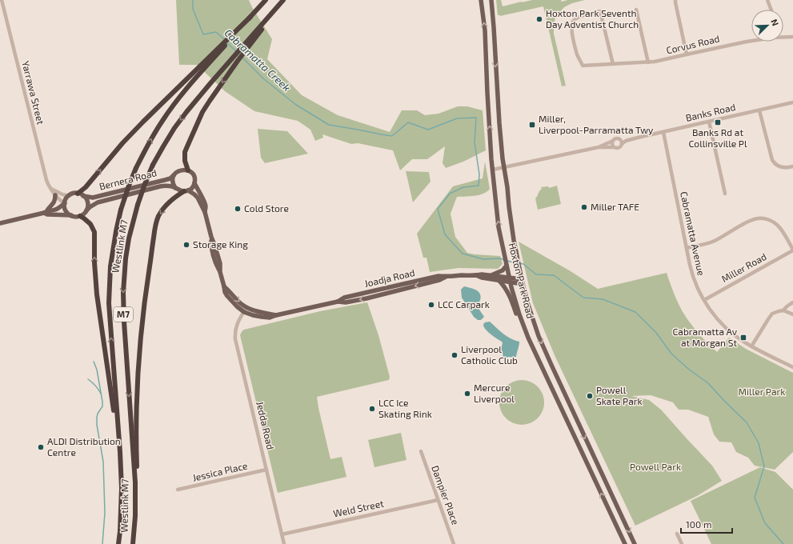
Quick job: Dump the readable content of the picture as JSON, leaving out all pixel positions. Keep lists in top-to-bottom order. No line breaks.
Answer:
{"streets":{"highway":["Westlink M7","M7"],"main road":["Bernera Road","Joadja Road","Hoxton Park Road"],"street":["Corvus Road","Yarrawa Street","Banks Road","Cabramatta Avenue","Miller Road","Jedda Road","Jessica Place","Dampier Place","Weld Street"]},"crossings":[["Yarrawa Street","Bernera Road"],["Banks Road","Cabramatta Avenue"],["Cabramatta Avenue","Miller Road"],["Joadja Road","Hoxton Park Road"],["Joadja Road","Jedda Road"],["Jedda Road","Jessica Place"],["Jedda Road","Weld Street"],["Dampier Place","Weld Street"]],"water":["Cabramatta Creek"],"parks":["Miller Park","Powell Park"],"places":{"other":["Hoxton Park Seventh Day Adventist Church","Miller TAFE","Cold Store","Storage King","LCC Carpark","Liverpool Catholic Club","Mercure Liverpool","Powell Skate Park","LCC Ice Skating Rink","ALDI Distribution Centre"],"transit":["Banks Rd at Collinsville Pl","Miller, Liverpool-Parramatta Twy","Cabramatta Av at Morgan St"]},"scale_bar":"100 m","north":"top right"}
